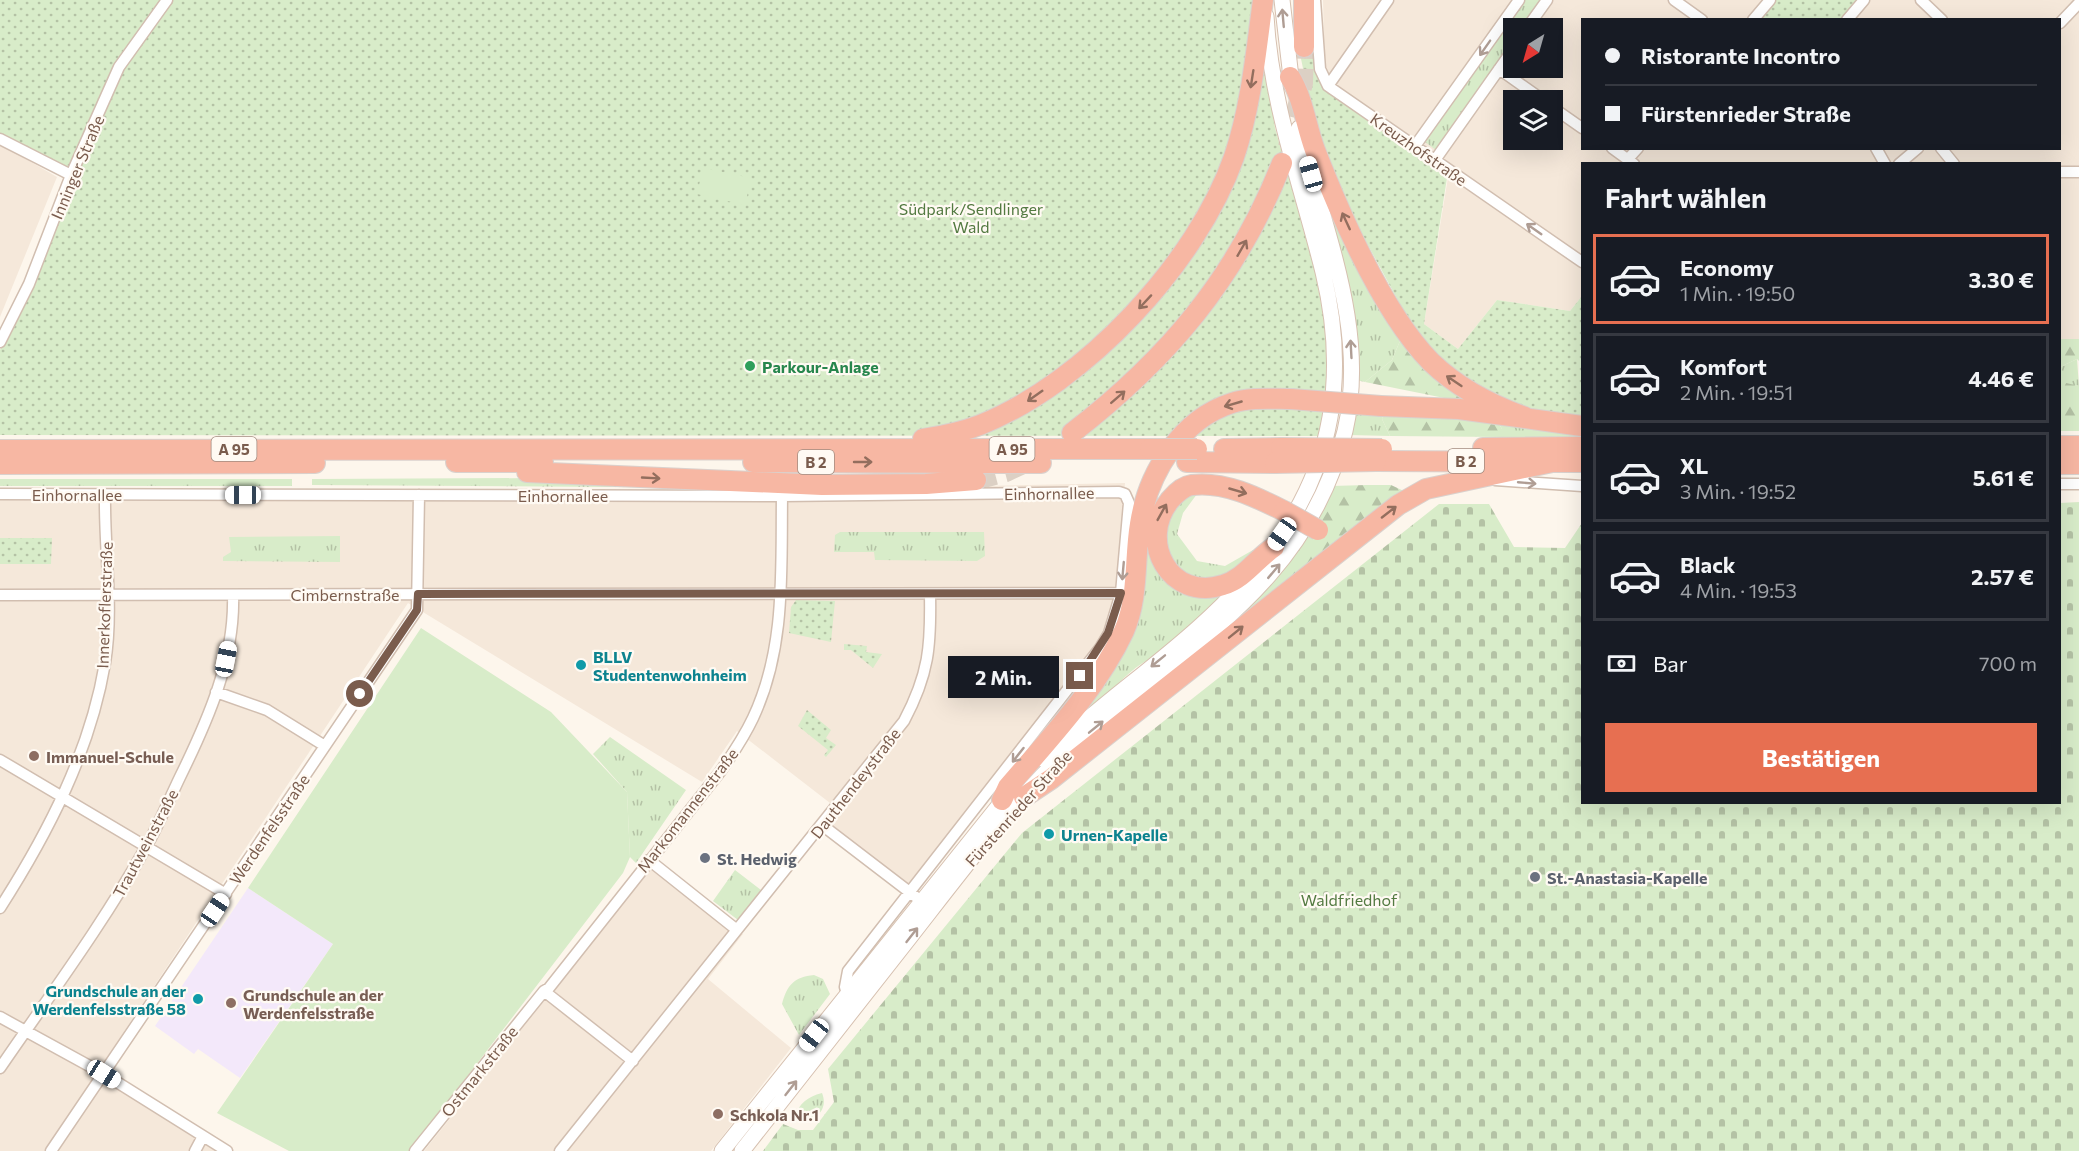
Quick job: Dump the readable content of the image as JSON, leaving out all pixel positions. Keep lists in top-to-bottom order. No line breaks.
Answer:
{"streets":{"highway":["A 95","B 2"],"main road":["Fürstenrieder Straße"],"street":["Kreuzhofstraße","Inninger Straße","Einhornallee","Cimbernstraße","Innerkoflerstraße","Dauthendeystraße","Markomannenstraße","Werdenfelsstraße","Trautweinstraße","Ostmarkstraße"]},"crossings":[["A 95","B 2"],["Einhornallee","Innerkoflerstraße"],["Einhornallee","Fürstenrieder Straße"],["Einhornallee","Markomannenstraße"],["Einhornallee","Werdenfelsstraße"],["Cimbernstraße","Innerkoflerstraße"],["Cimbernstraße","Dauthendeystraße"],["Cimbernstraße","Fürstenrieder Straße"],["Cimbernstraße","Markomannenstraße"],["Cimbernstraße","Werdenfelsstraße"],["Cimbernstraße","Trautweinstraße"],["Markomannenstraße","Ostmarkstraße"]],"one_way":["Kreuzhofstraße"],"parks":["Südpark/Sendlinger Wald","Waldfriedhof"],"places":["Parkour-Anlage","BLLV Studentenwohnheim","Immanuel-Schule","Urnen-Kapelle","St. Hedwig","St.-Anastasia-Kapelle","Grundschule an der Werdenfelsstraße 58","Grundschule an der Werdenfelsstraße","Schkola Nr.1"],"north":"bottom left","page":{"banner":["Ristorante Incontro","Fürstenrieder Straße"],"heading":"Fahrt wählen","list":[{"name":"Economy","note":"1 Min. · 19:50","value":"3.30 €"},{"name":"Komfort","note":"2 Min. · 19:51","value":"4.46 €"},{"name":"XL","note":"3 Min. · 19:52","value":"5.61 €"},{"name":"Black","note":"4 Min. · 19:53","value":"2.57 €"}],"pay":["Bar","700 m"],"bubble":"2 Min.","buttons":"Bestätigen"}}
